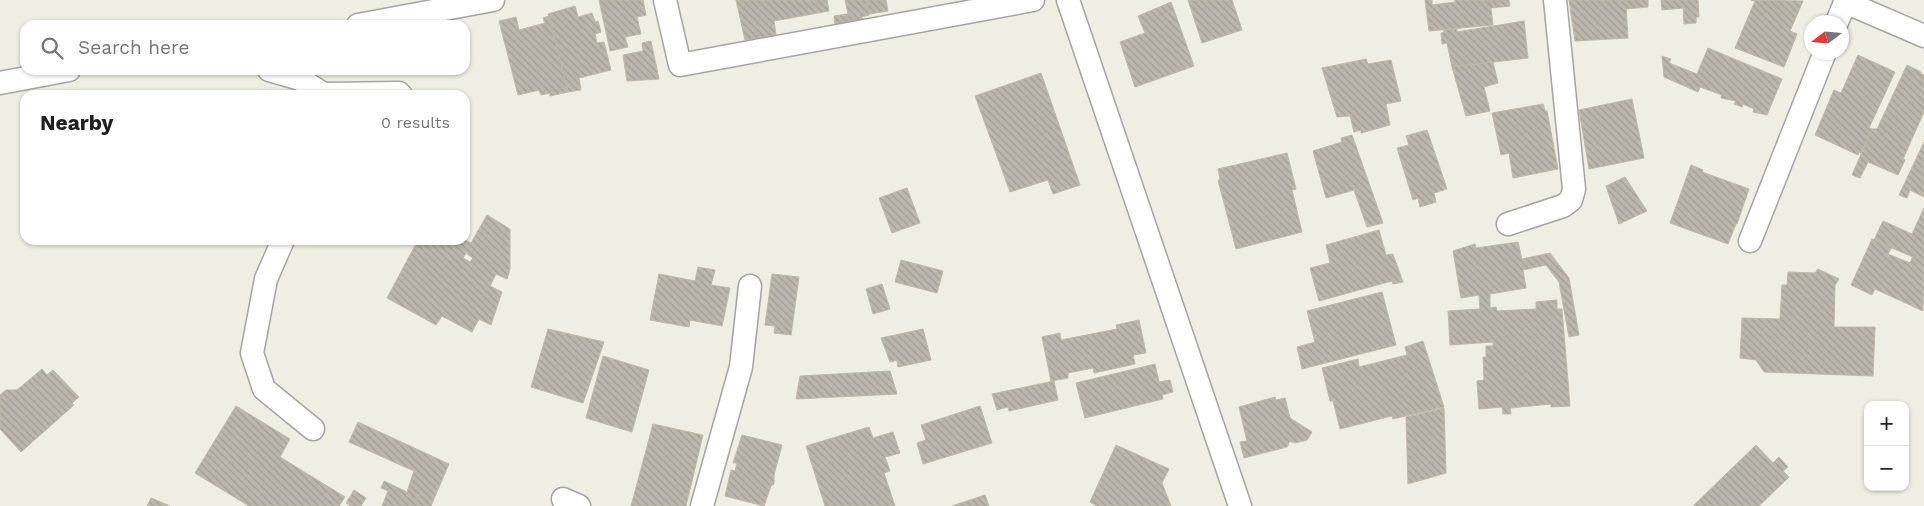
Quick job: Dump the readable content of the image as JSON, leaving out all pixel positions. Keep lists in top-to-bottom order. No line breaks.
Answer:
{"north":"left","page":{"search":"Search here","heading":["Nearby","0 results"],"map_buttons":["+","−"]}}
